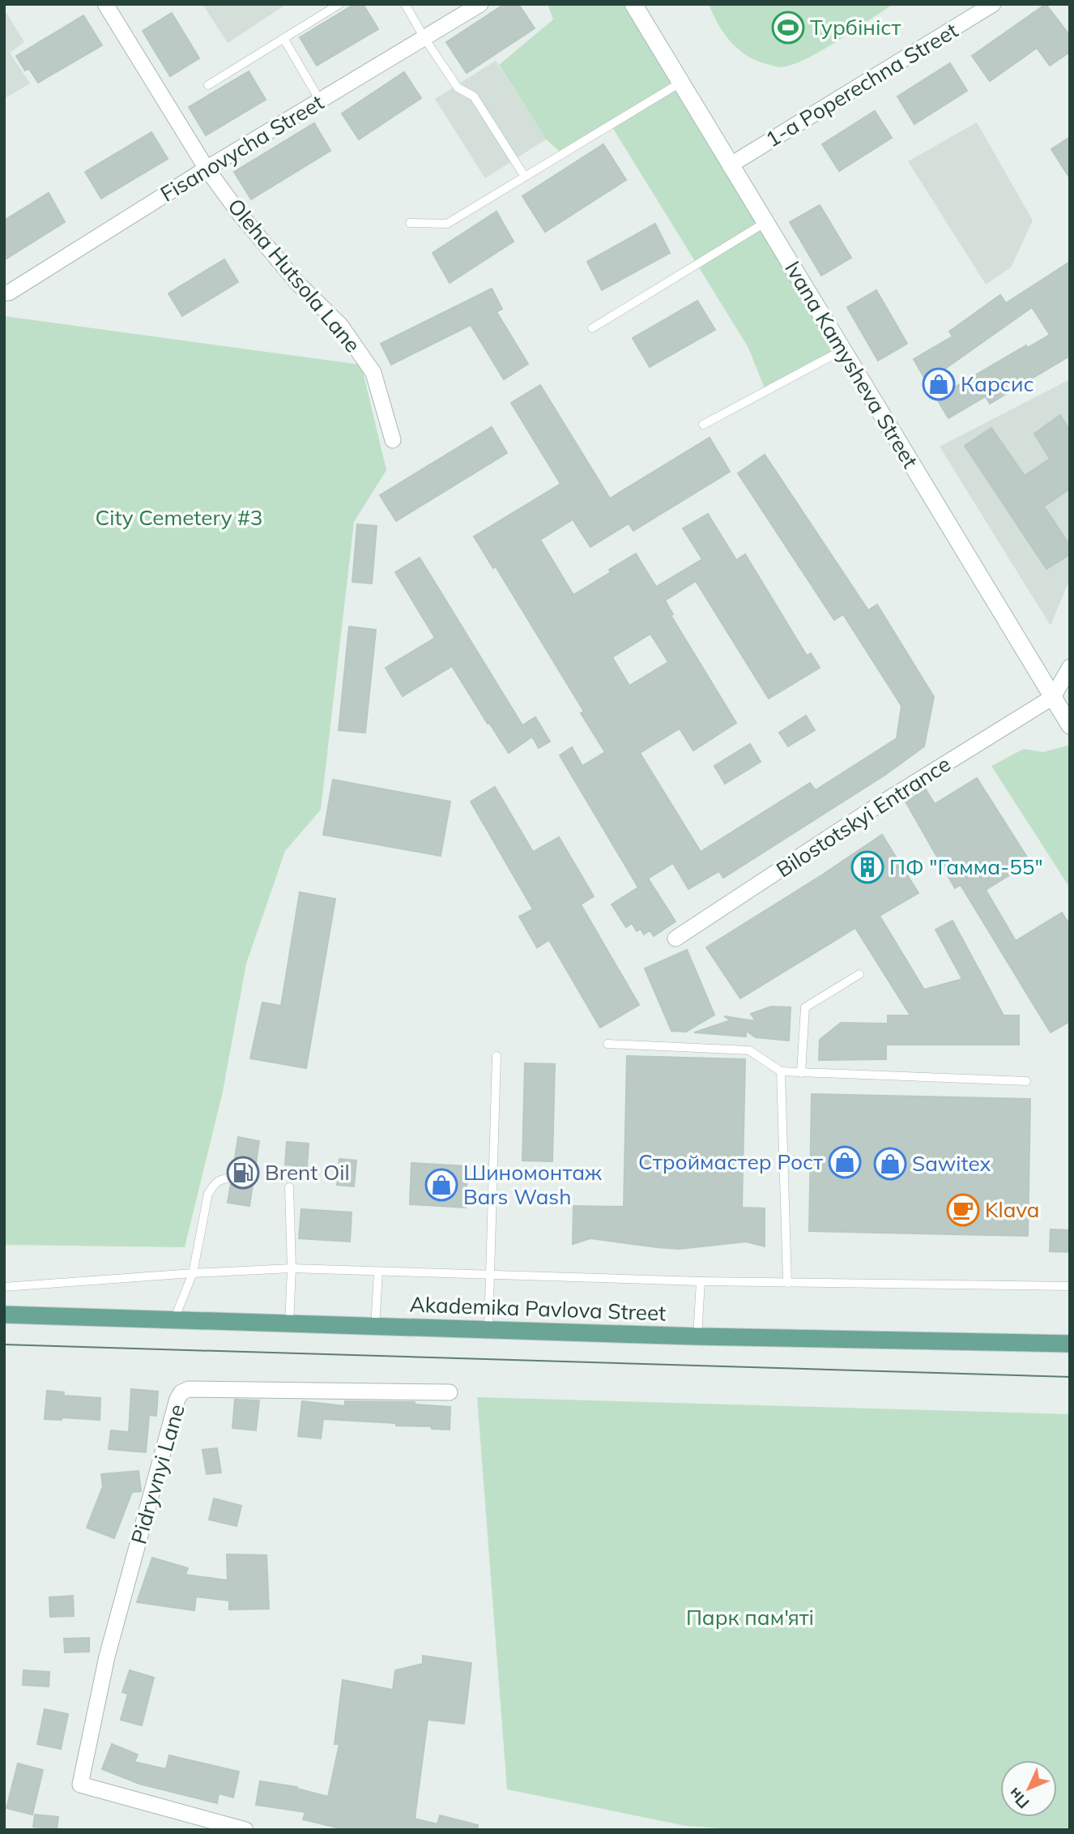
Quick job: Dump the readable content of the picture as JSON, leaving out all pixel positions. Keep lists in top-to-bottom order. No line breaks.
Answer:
{"streets":{"main road":["Akademika Pavlova Street"],"street":["1-a Poperechna Street","Fisanovycha Street","Oleha Hutsola Lane","Ivana Kamysheva Street","Bilostotskyi Entrance","Pidryvnyi Lane"]},"crossings":[["1-a Poperechna Street","Ivana Kamysheva Street"],["Fisanovycha Street","Oleha Hutsola Lane"],["Ivana Kamysheva Street","Bilostotskyi Entrance"]],"parks":["City Cemetery #3","Парк пам'яті"],"places":{"sports":["Турбініст"],"shop":["Карсис","Строймастер Рост","Sawitex","Шиномонтаж Bars Wash"],"building":["ПФ \"Гамма-55\""],"fuel station":["Brent Oil"],"cafe":["Klava"]},"north":"bottom left"}
